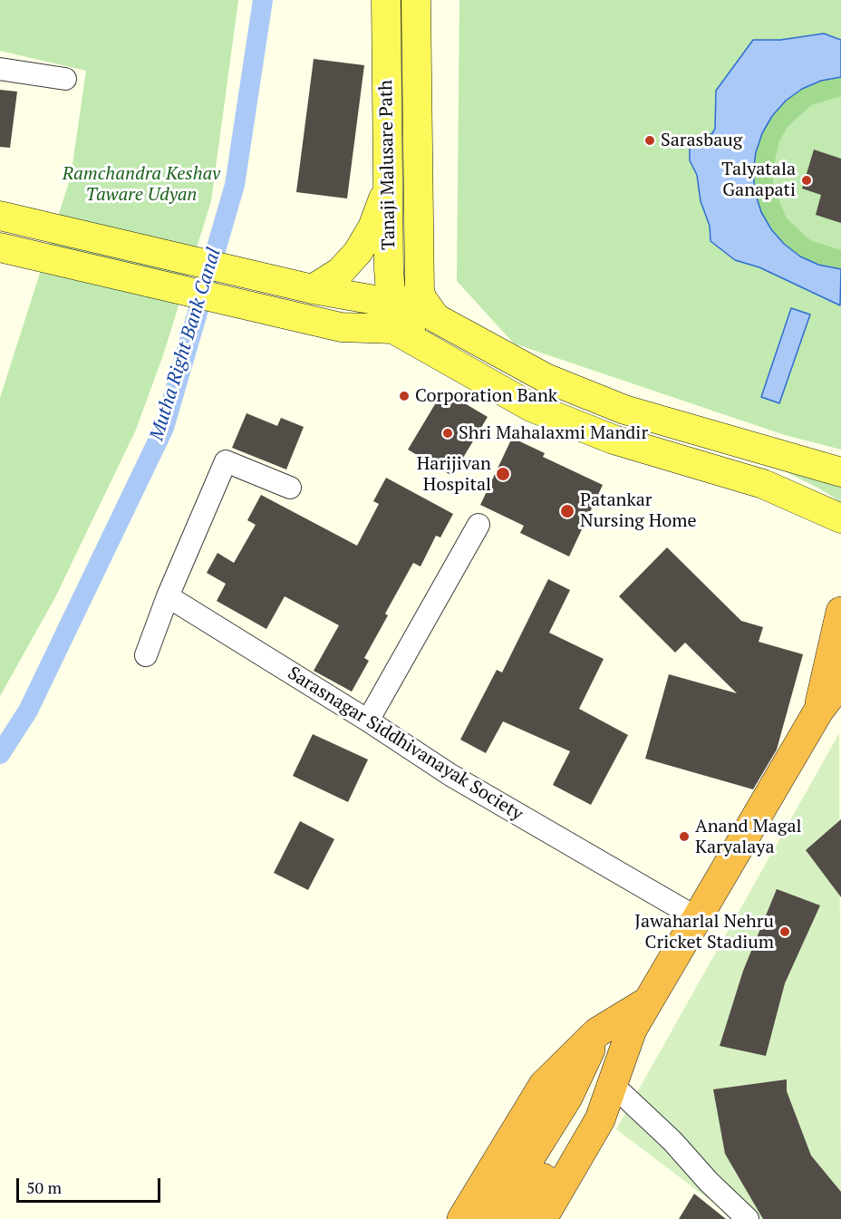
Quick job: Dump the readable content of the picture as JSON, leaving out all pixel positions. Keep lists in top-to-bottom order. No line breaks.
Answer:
{"streets":{"main road":["Tanaji Malusare Path"],"street":["Sarasnagar Siddhivanayak Society"]},"water":["Mutha Right Bank Canal"],"parks":["Ramchandra Keshav Taware Udyan"],"places":["Sarasbaug","Talyatala Ganapati","Corporation Bank","Shri Mahalaxmi Mandir","Harijivan Hospital","Patankar Nursing Home","Anand Magal Karyalaya","Jawaharlal Nehru Cricket Stadium"],"scale_bar":"50 m"}
